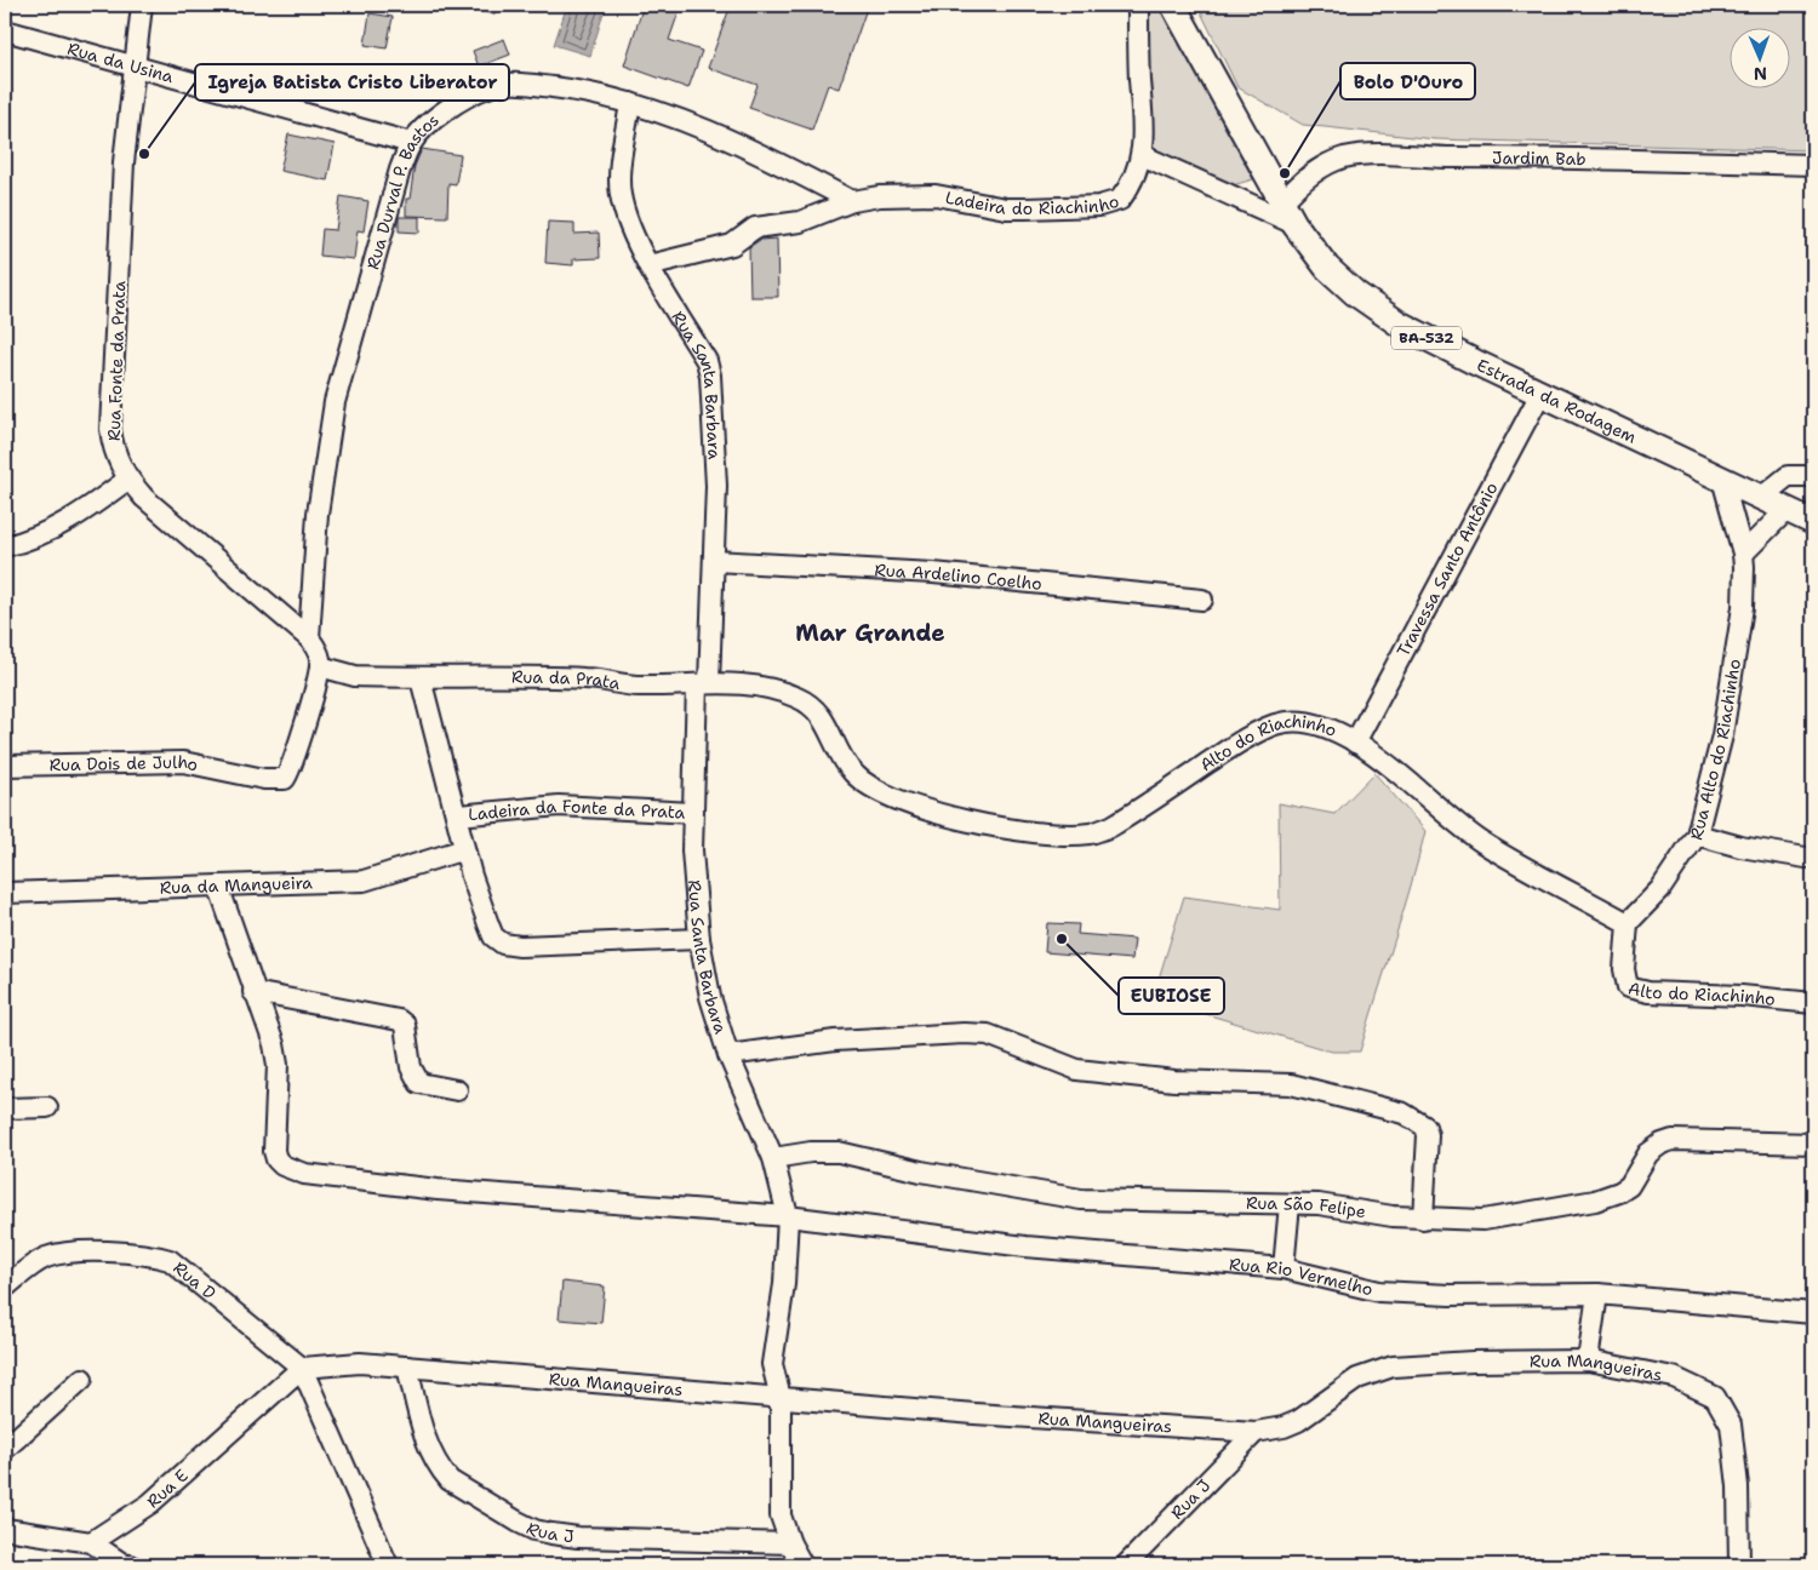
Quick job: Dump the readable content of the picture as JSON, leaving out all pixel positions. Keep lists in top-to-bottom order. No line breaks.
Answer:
{"streets":{"main road":["BA-532","Estrada da Rodagem"],"street":["Rua da Usina","Jardim Bab","Rua Durval P. Bastos","Ladeira do Riachinho","Rua Fonte da Prata","Rua Santa Barbara","Travessa Santo Antônio","Rua Ardelino Coelho","Rua da Prata","Rua Alto do Riachinho","Alto do Riachinho","Rua Dois de Julho","Ladeira da Fonte da Prata","Rua da Mangueira","Rua São Felipe","Rua Rio Vermelho","Rua D","Rua Mangueiras","Rua E","Rua J"]},"crossings":[["Rua da Usina","Rua Durval P. Bastos"],["Rua da Usina","Rua Fonte da Prata"],["Jardim Bab","Estrada da Rodagem"],["Rua Durval P. Bastos","Ladeira do Riachinho"],["Rua Durval P. Bastos","Rua Fonte da Prata"],["Rua Durval P. Bastos","Rua Santa Barbara"],["Ladeira do Riachinho","Rua Santa Barbara"],["Rua Fonte da Prata","Rua Dois de Julho"],["Rua Santa Barbara","Rua Ardelino Coelho"],["Rua Santa Barbara","Rua da Prata"],["Rua Santa Barbara","Alto do Riachinho"],["Rua Santa Barbara","Ladeira da Fonte da Prata"],["Rua Santa Barbara","Rua São Felipe"],["Rua Santa Barbara","Rua Rio Vermelho"],["Estrada da Rodagem","Travessa Santo Antônio"],["Estrada da Rodagem","Rua Alto do Riachinho"],["Travessa Santo Antônio","Alto do Riachinho"],["Rua da Prata","Alto do Riachinho"],["Rua Alto do Riachinho","Alto do Riachinho"],["Rua D","Rua Mangueiras"],["Rua D","Rua E"],["Rua Mangueiras","Rua E"],["Rua Mangueiras","Rua J"]],"districts":["Mar Grande"],"places":["Igreja Batista Cristo Liberator","Bolo D'Ouro","EUBIOSE"],"north":"bottom"}
